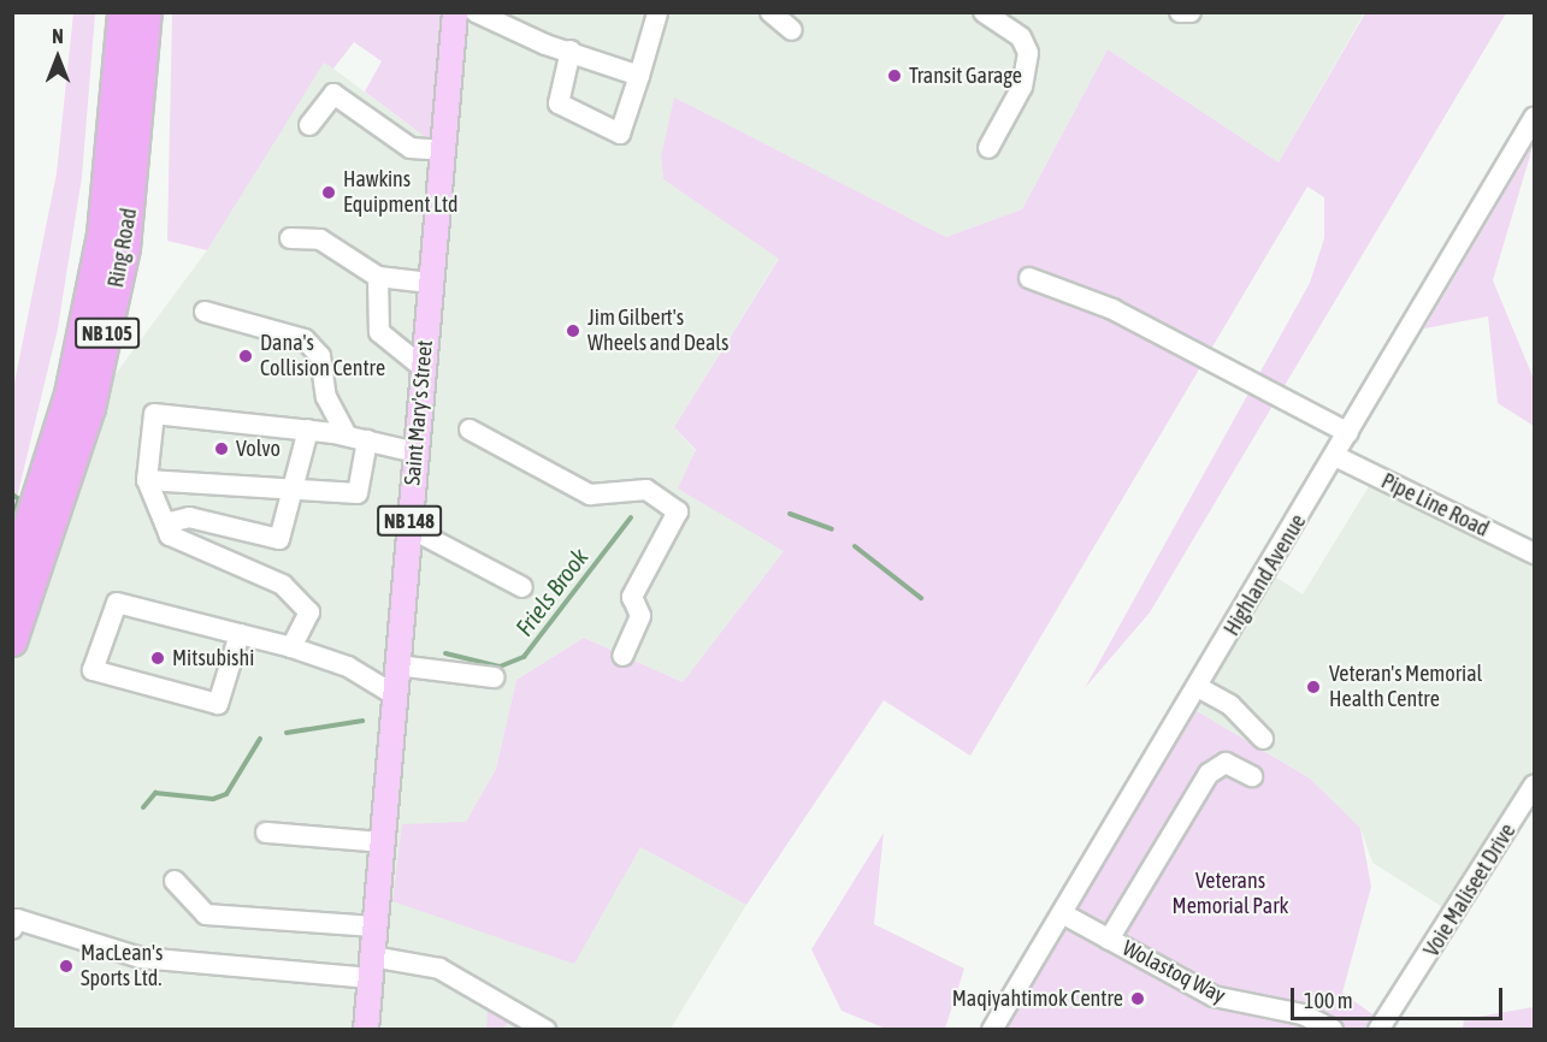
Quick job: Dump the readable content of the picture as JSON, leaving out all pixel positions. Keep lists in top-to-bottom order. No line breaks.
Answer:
{"streets":{"highway":["Ring Road","NB 105"],"main road":["Saint Mary's Street","NB 148"],"street":["Pipe Line Road","Highland Avenue","Voie Maliseet Drive","Wolastoq Way"]},"crossings":[["Pipe Line Road","Highland Avenue"],["Highland Avenue","Wolastoq Way"]],"water":["Friels Brook"],"parks":["Veterans Memorial Park"],"places":["Transit Garage","Hawkins Equipment Ltd","Jim Gilbert's Wheels and Deals","Dana's Collision Centre","Volvo","Mitsubishi","Veteran's Memorial Health Centre","MacLean's Sports Ltd.","Maqiyahtimok Centre"],"scale_bar":"100 m","north":"top"}
